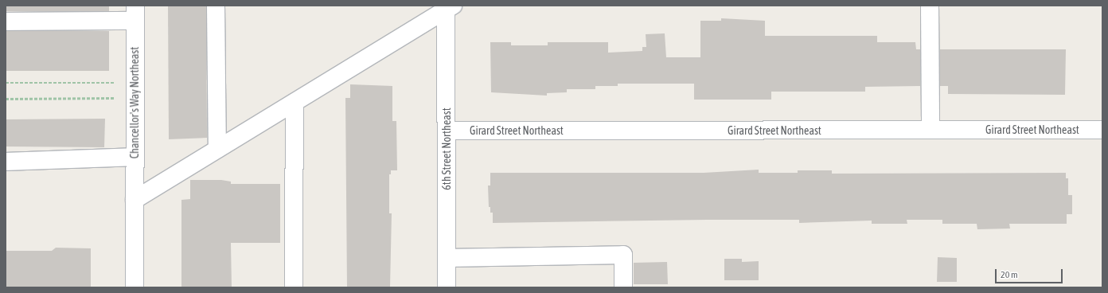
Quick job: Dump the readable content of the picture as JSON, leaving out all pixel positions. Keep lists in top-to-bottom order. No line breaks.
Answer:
{"streets":{"street":["Chancellor's Way Northeast","Girard Street Northeast","6th Street Northeast"]},"crossings":[["Girard Street Northeast","6th Street Northeast"]],"scale_bar":"20 m"}
